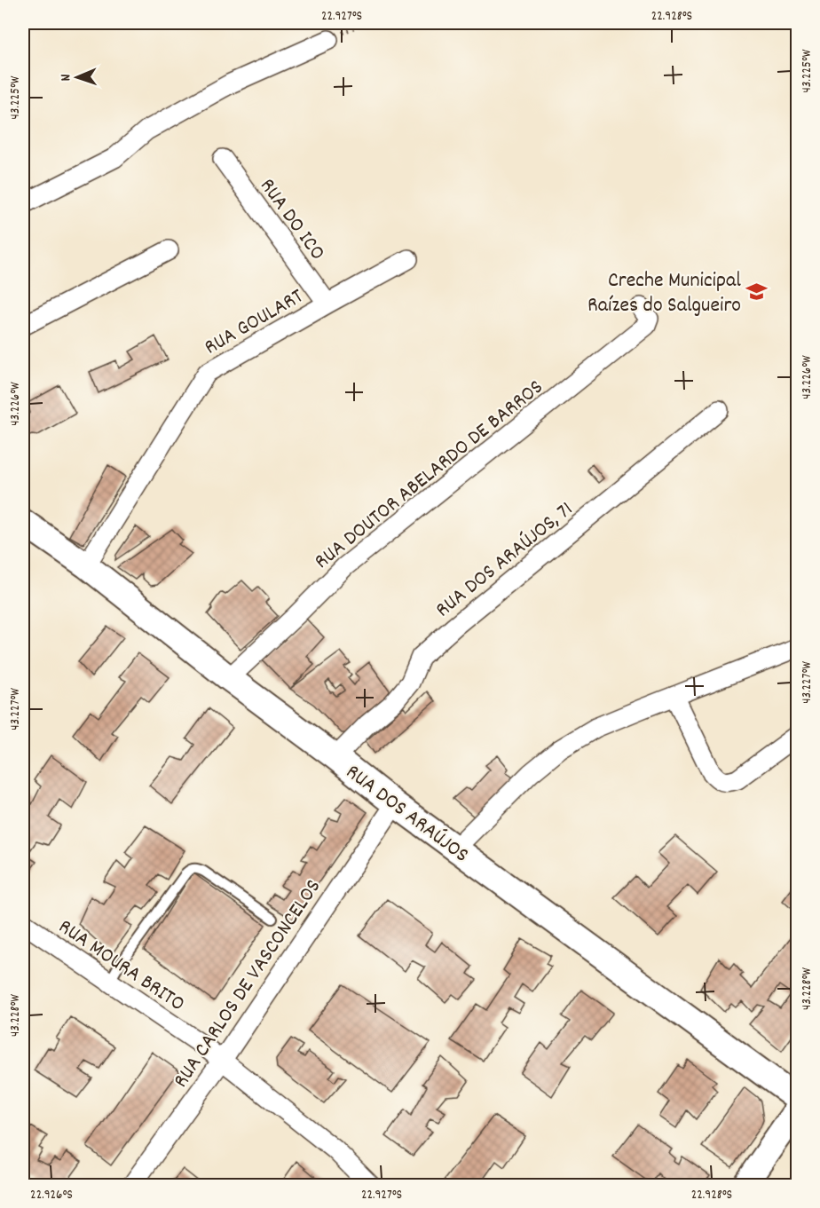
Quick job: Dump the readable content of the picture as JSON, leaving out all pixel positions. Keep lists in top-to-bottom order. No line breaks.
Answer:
{"streets":{"street":["RUA DO ICO","RUA GOULART","RUA DOUTOR ABELARDO DE BARROS","RUA DOS ARAÚJOS, 71","RUA DOS ARAÚJOS","RUA MOURA BRITO","RUA CARLOS DE VASCONCELOS"]},"crossings":[["RUA DO ICO","RUA GOULART"],["RUA GOULART","RUA DOS ARAÚJOS"],["RUA DOUTOR ABELARDO DE BARROS","RUA DOS ARAÚJOS"],["RUA DOS ARAÚJOS, 71","RUA DOS ARAÚJOS"],["RUA DOS ARAÚJOS","RUA CARLOS DE VASCONCELOS"],["RUA MOURA BRITO","RUA CARLOS DE VASCONCELOS"]],"places":{"school or university":["Creche Municipal Raízes do Salgueiro"]},"north":"left","coordinates":["22.927°S","22.928°S","43.225°W","43.226°W","43.227°W","43.228°W","22.926°S"]}
